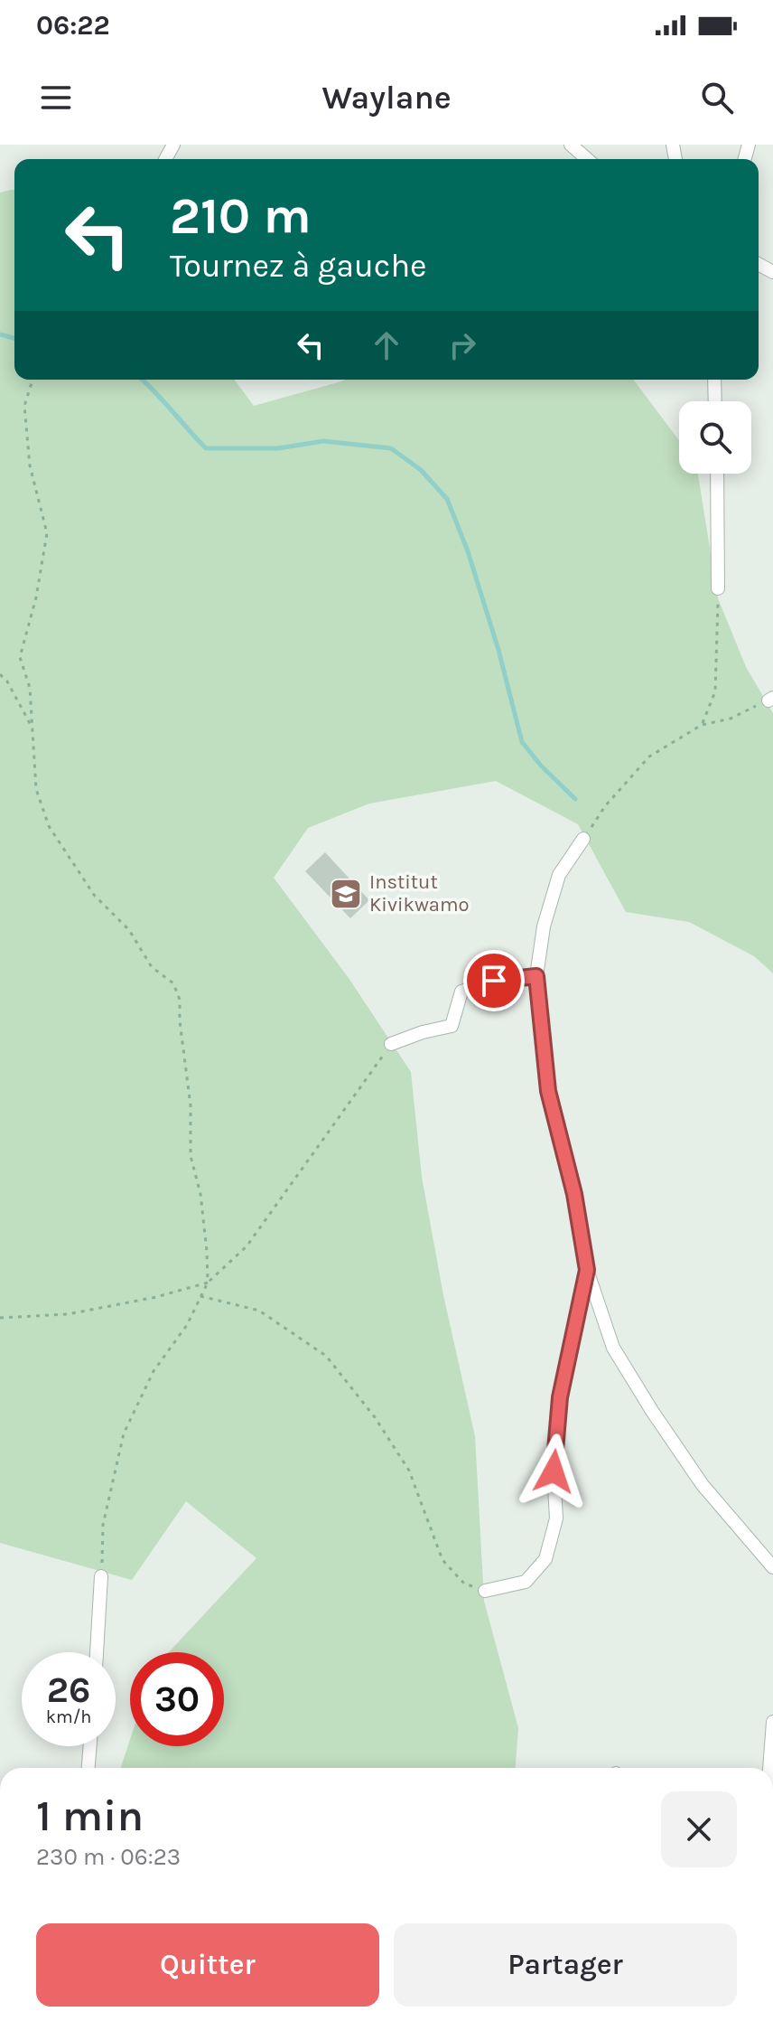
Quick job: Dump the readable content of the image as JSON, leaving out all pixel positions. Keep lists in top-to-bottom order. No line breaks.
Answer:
{"places":{"school or university":["Institut Kivikwamo"]},"page":{"status":"06:22","header":"Waylane","turn":["210 m","Tournez à gauche"],"speed":"26 km/h","limit":"30","heading":["1 min","230 m · 06:23"],"buttons":["Quitter","Partager"]}}
